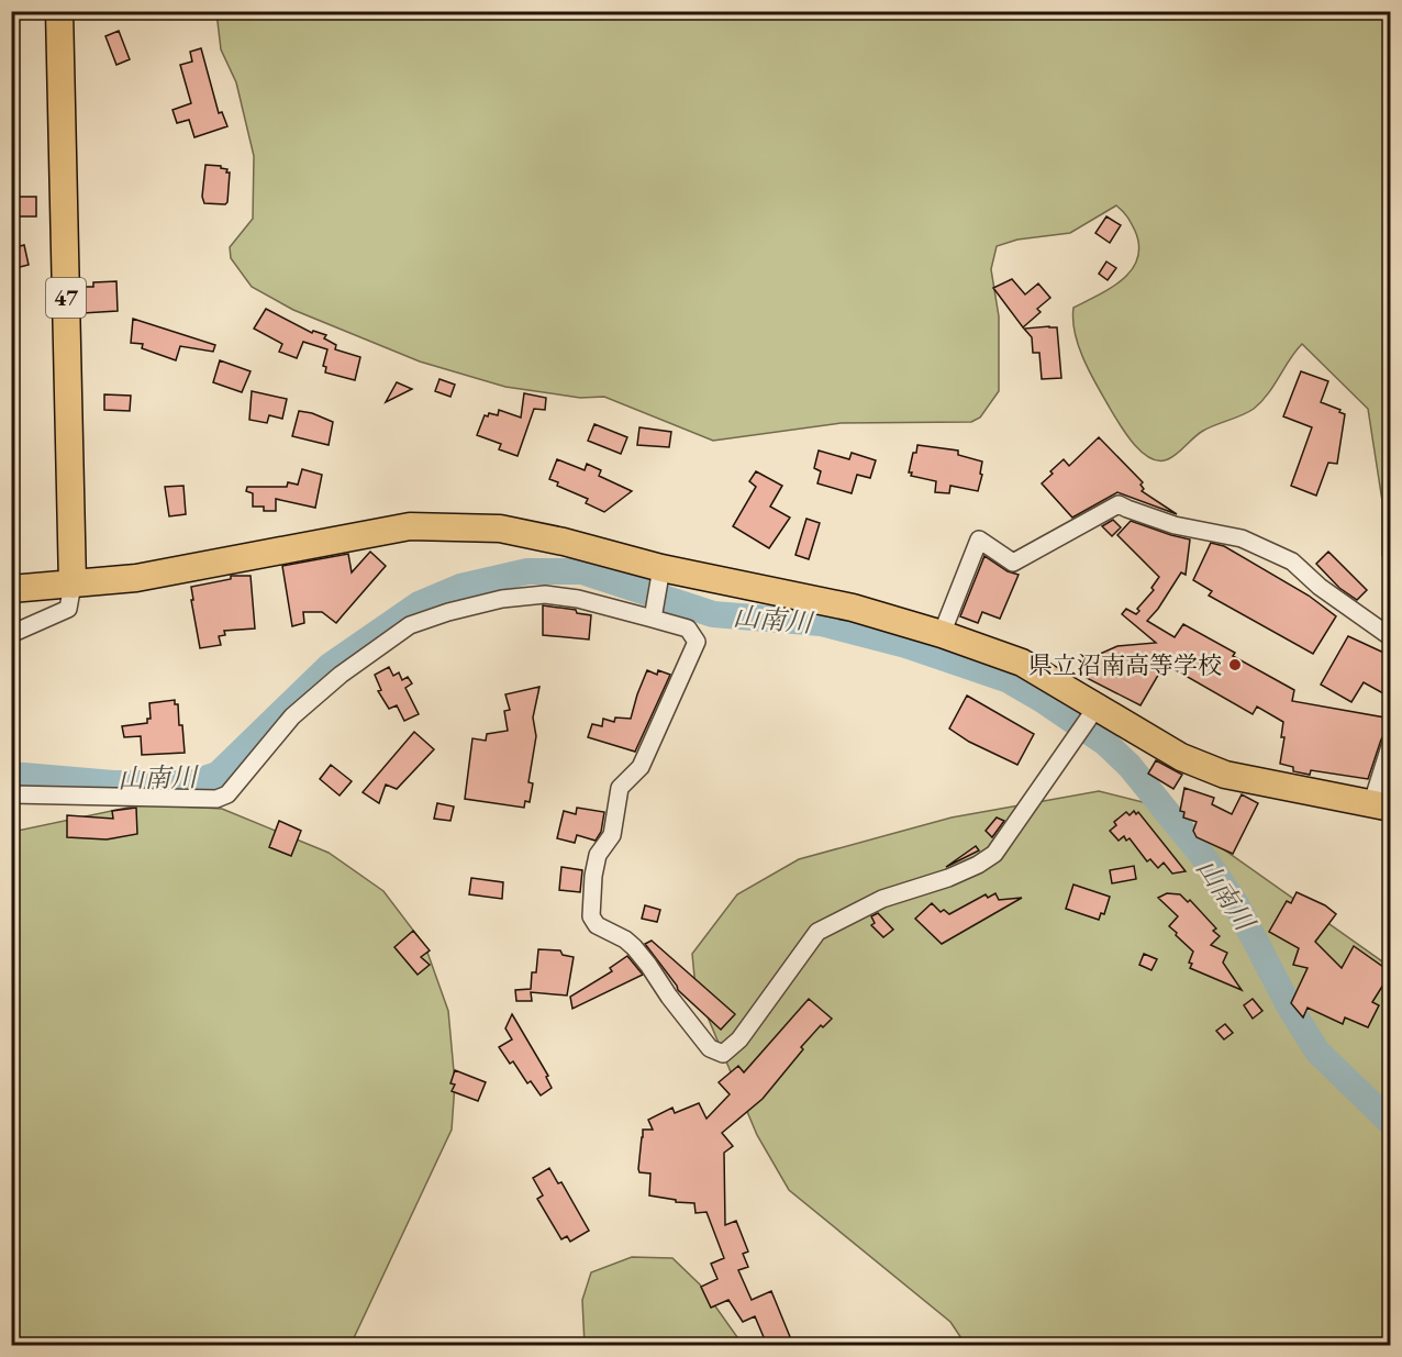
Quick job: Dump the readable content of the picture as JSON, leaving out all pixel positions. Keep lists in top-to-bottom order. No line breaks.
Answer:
{"streets":{"main road":["47"]},"water":["山南川"],"places":["県立沼南高等学校"]}
